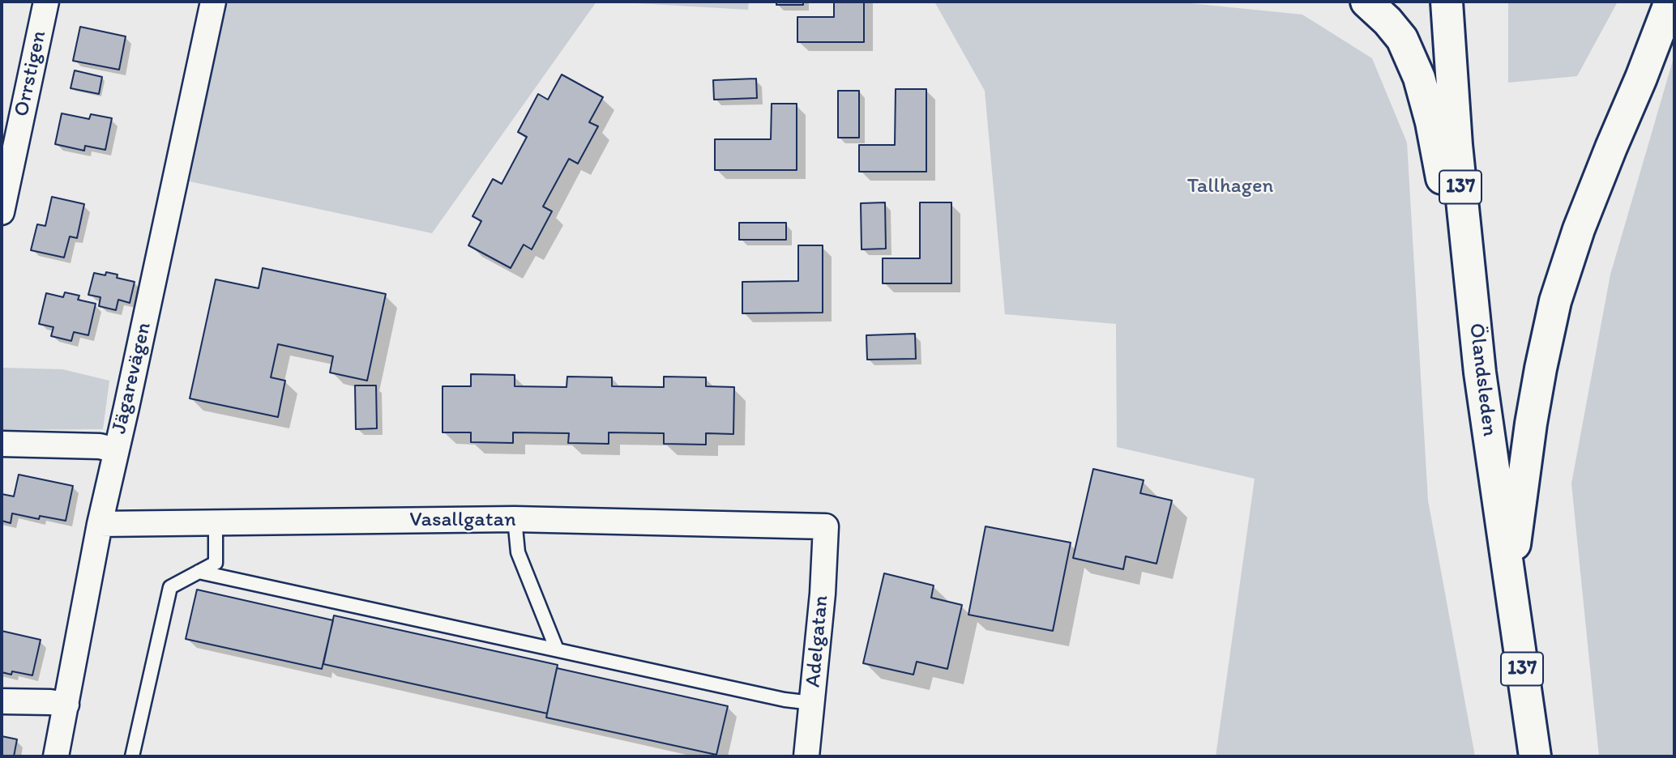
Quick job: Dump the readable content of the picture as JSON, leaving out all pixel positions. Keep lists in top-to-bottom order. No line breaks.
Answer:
{"streets":{"main road":["137","Ölandsleden"],"street":["Orrstigen","Jägarevägen","Vasallgatan","Adelgatan"]},"crossings":[["Jägarevägen","Vasallgatan"],["Vasallgatan","Adelgatan"]],"parks":["Tallhagen"]}
